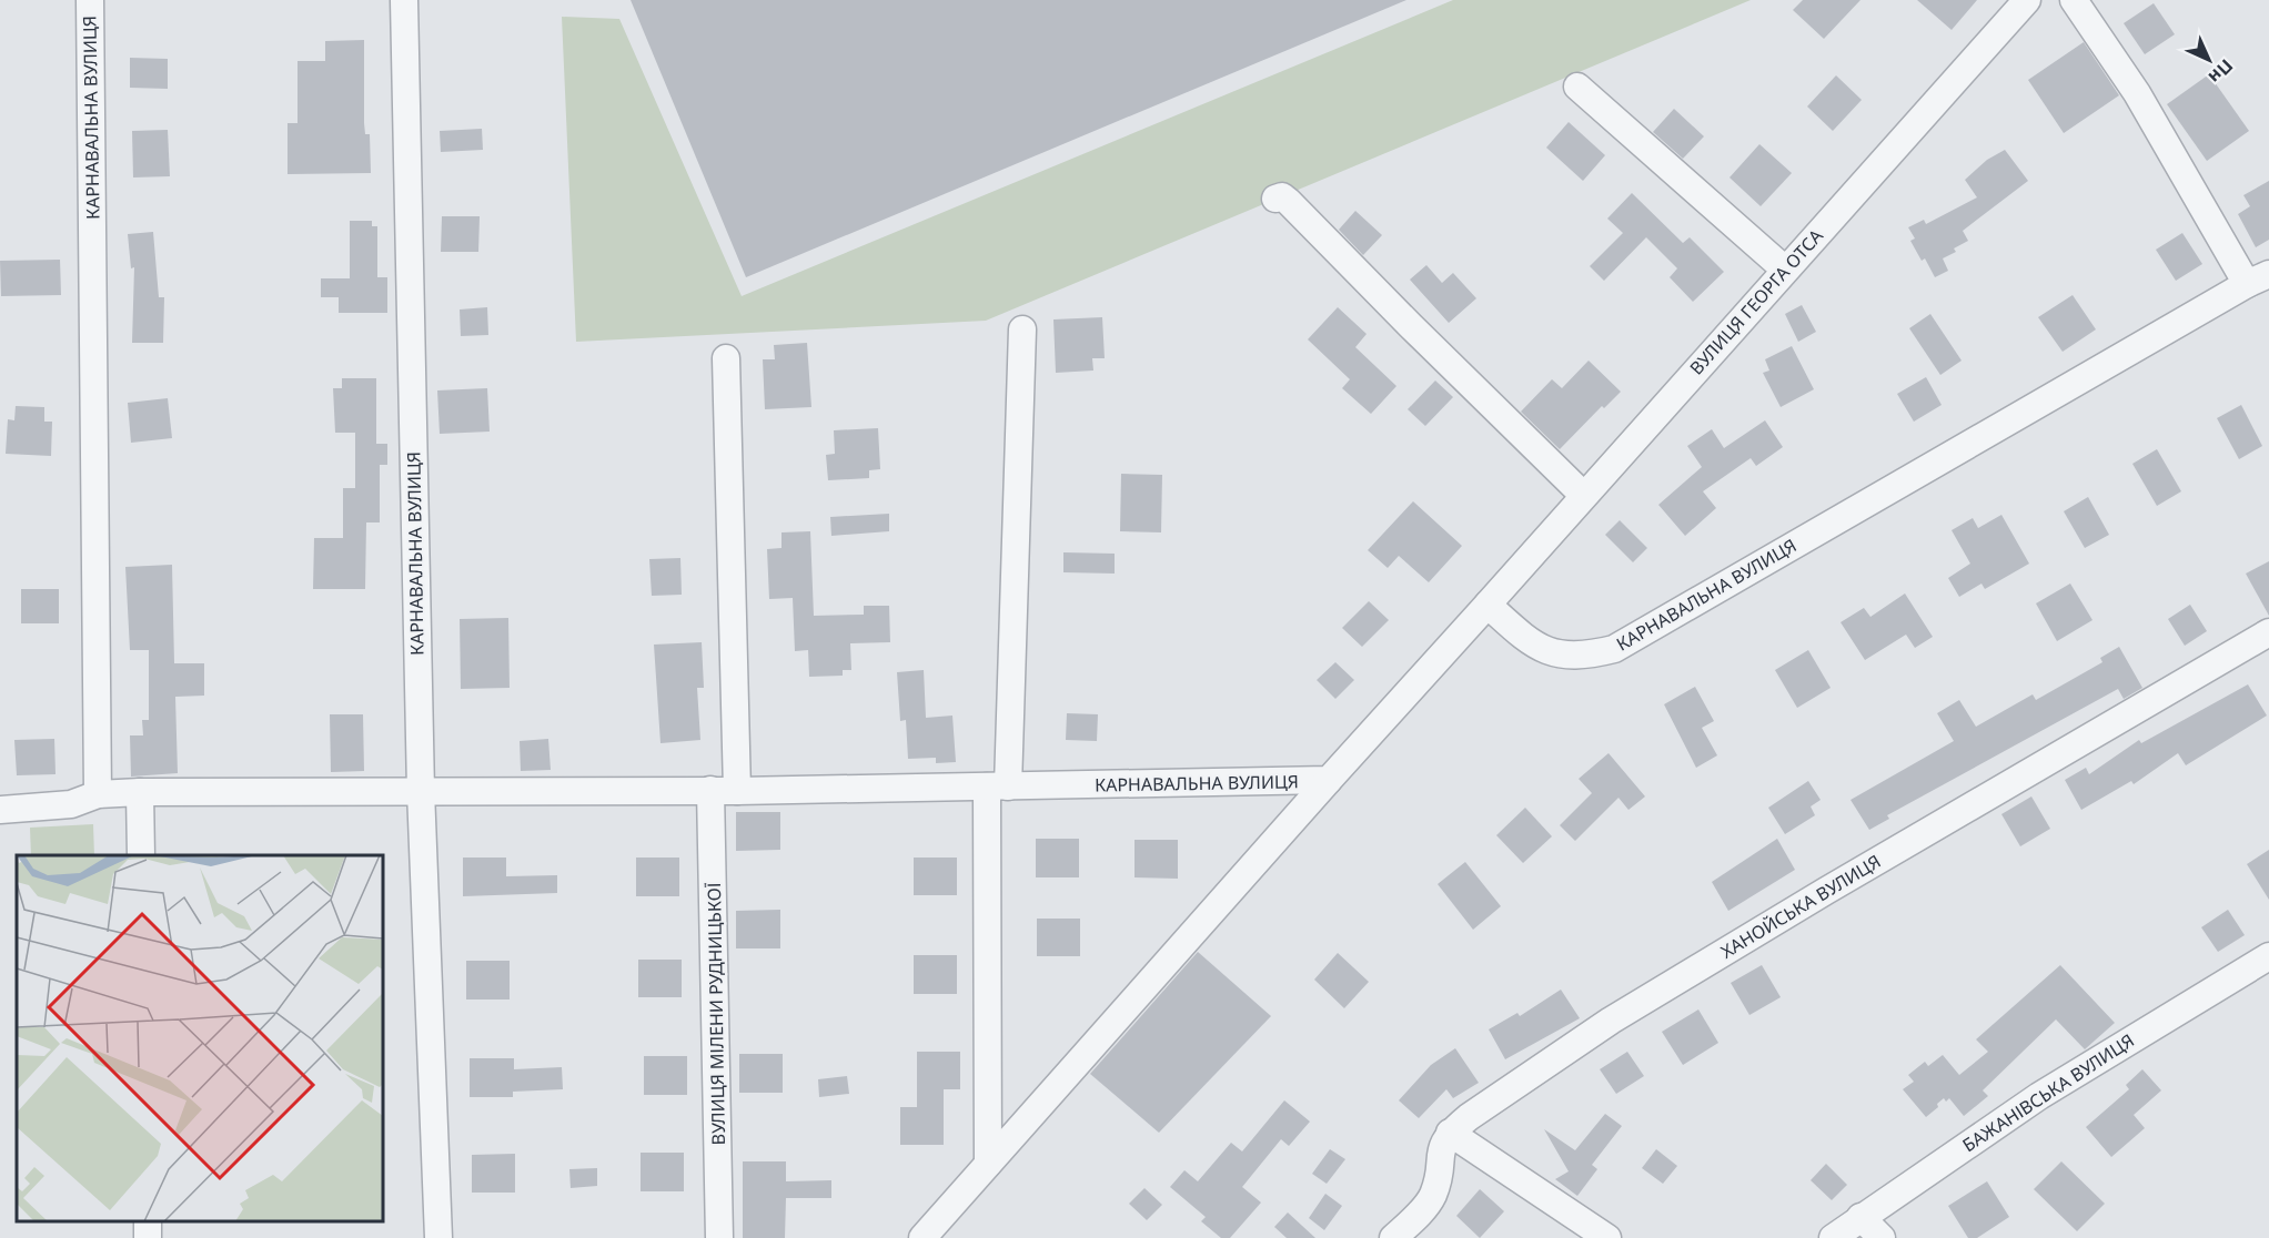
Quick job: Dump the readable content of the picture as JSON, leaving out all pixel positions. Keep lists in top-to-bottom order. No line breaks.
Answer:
{"streets":{"street":["КАРНАВАЛЬНА ВУЛИЦЯ","ВУЛИЦЯ ГЕОРГА ОТСА","ХАНОЙСЬКА ВУЛИЦЯ","ВУЛИЦЯ МІЛЕНИ РУДНИЦЬКОЇ","БАЖАНІВСЬКА ВУЛИЦЯ"]},"crossings":[["КАРНАВАЛЬНА ВУЛИЦЯ","ВУЛИЦЯ ГЕОРГА ОТСА"],["КАРНАВАЛЬНА ВУЛИЦЯ","ВУЛИЦЯ МІЛЕНИ РУДНИЦЬКОЇ"]],"north":"bottom right"}
